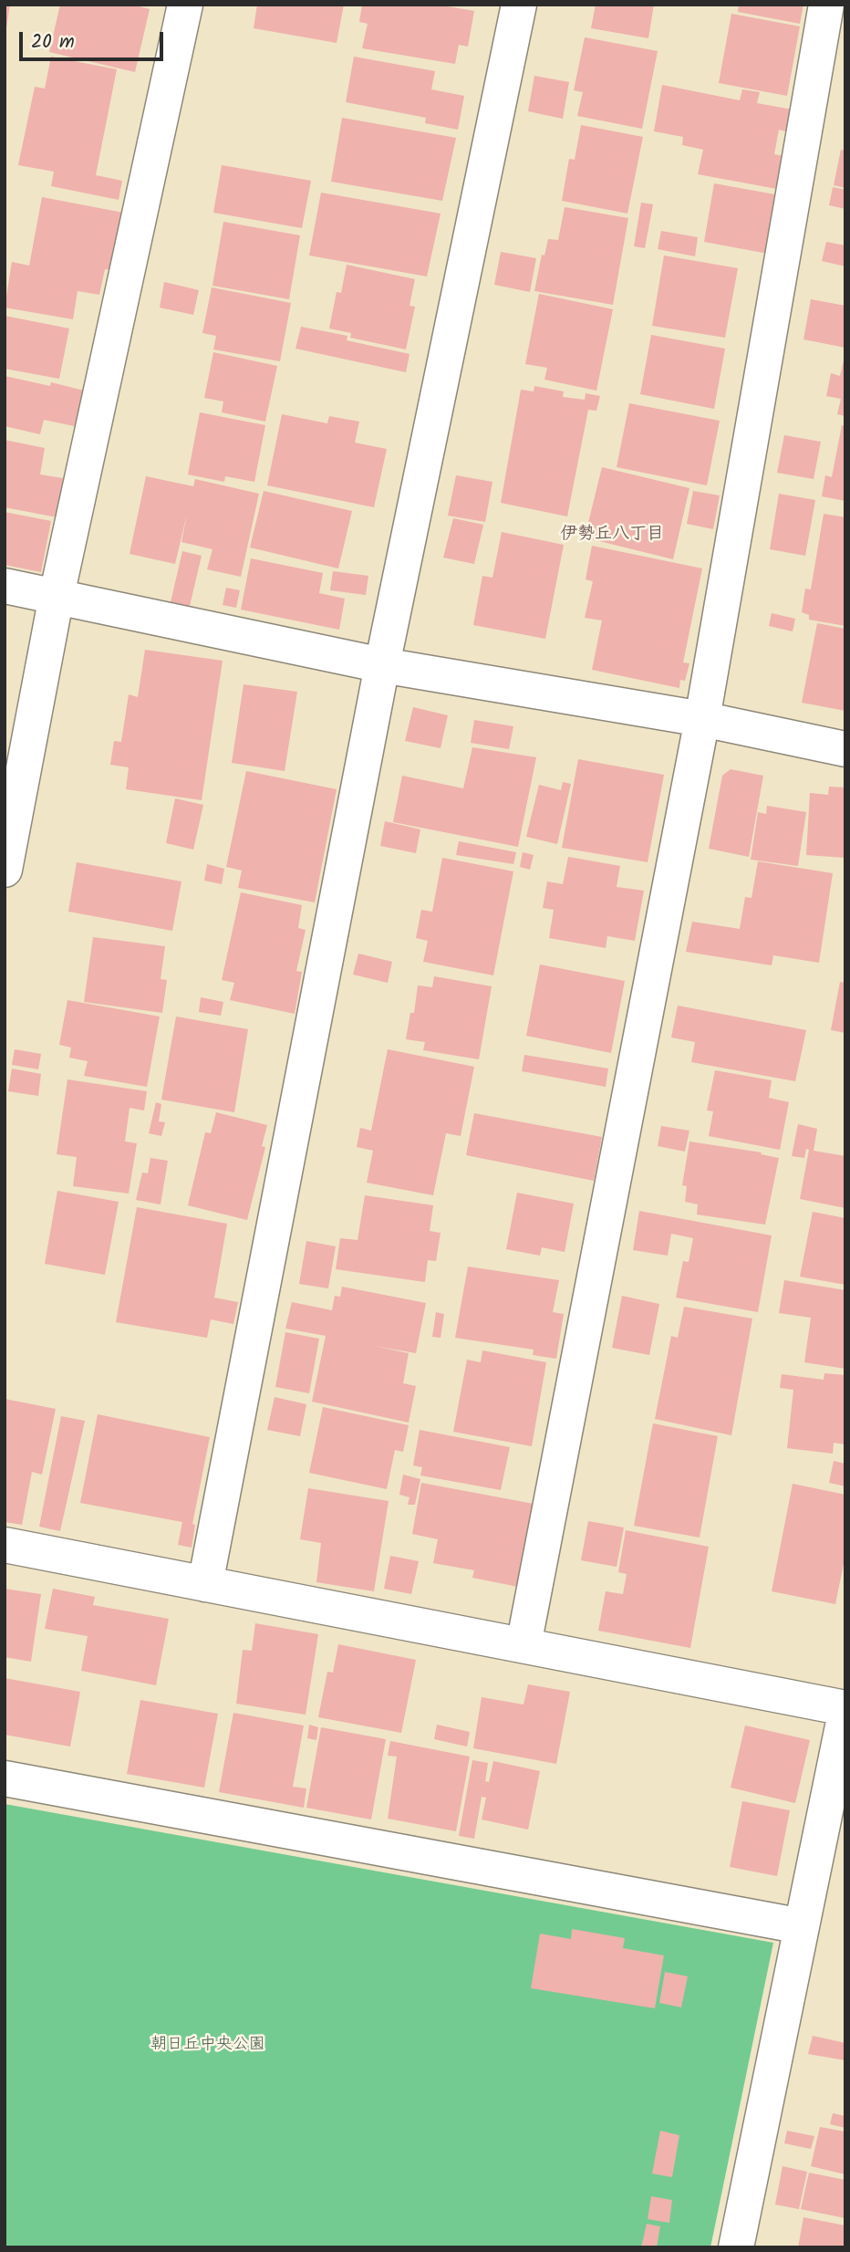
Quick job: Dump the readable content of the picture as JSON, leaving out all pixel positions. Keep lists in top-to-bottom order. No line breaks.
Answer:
{"districts":["伊勢丘八丁目"],"parks":["朝日丘中央公園"],"scale_bar":"20 m"}
